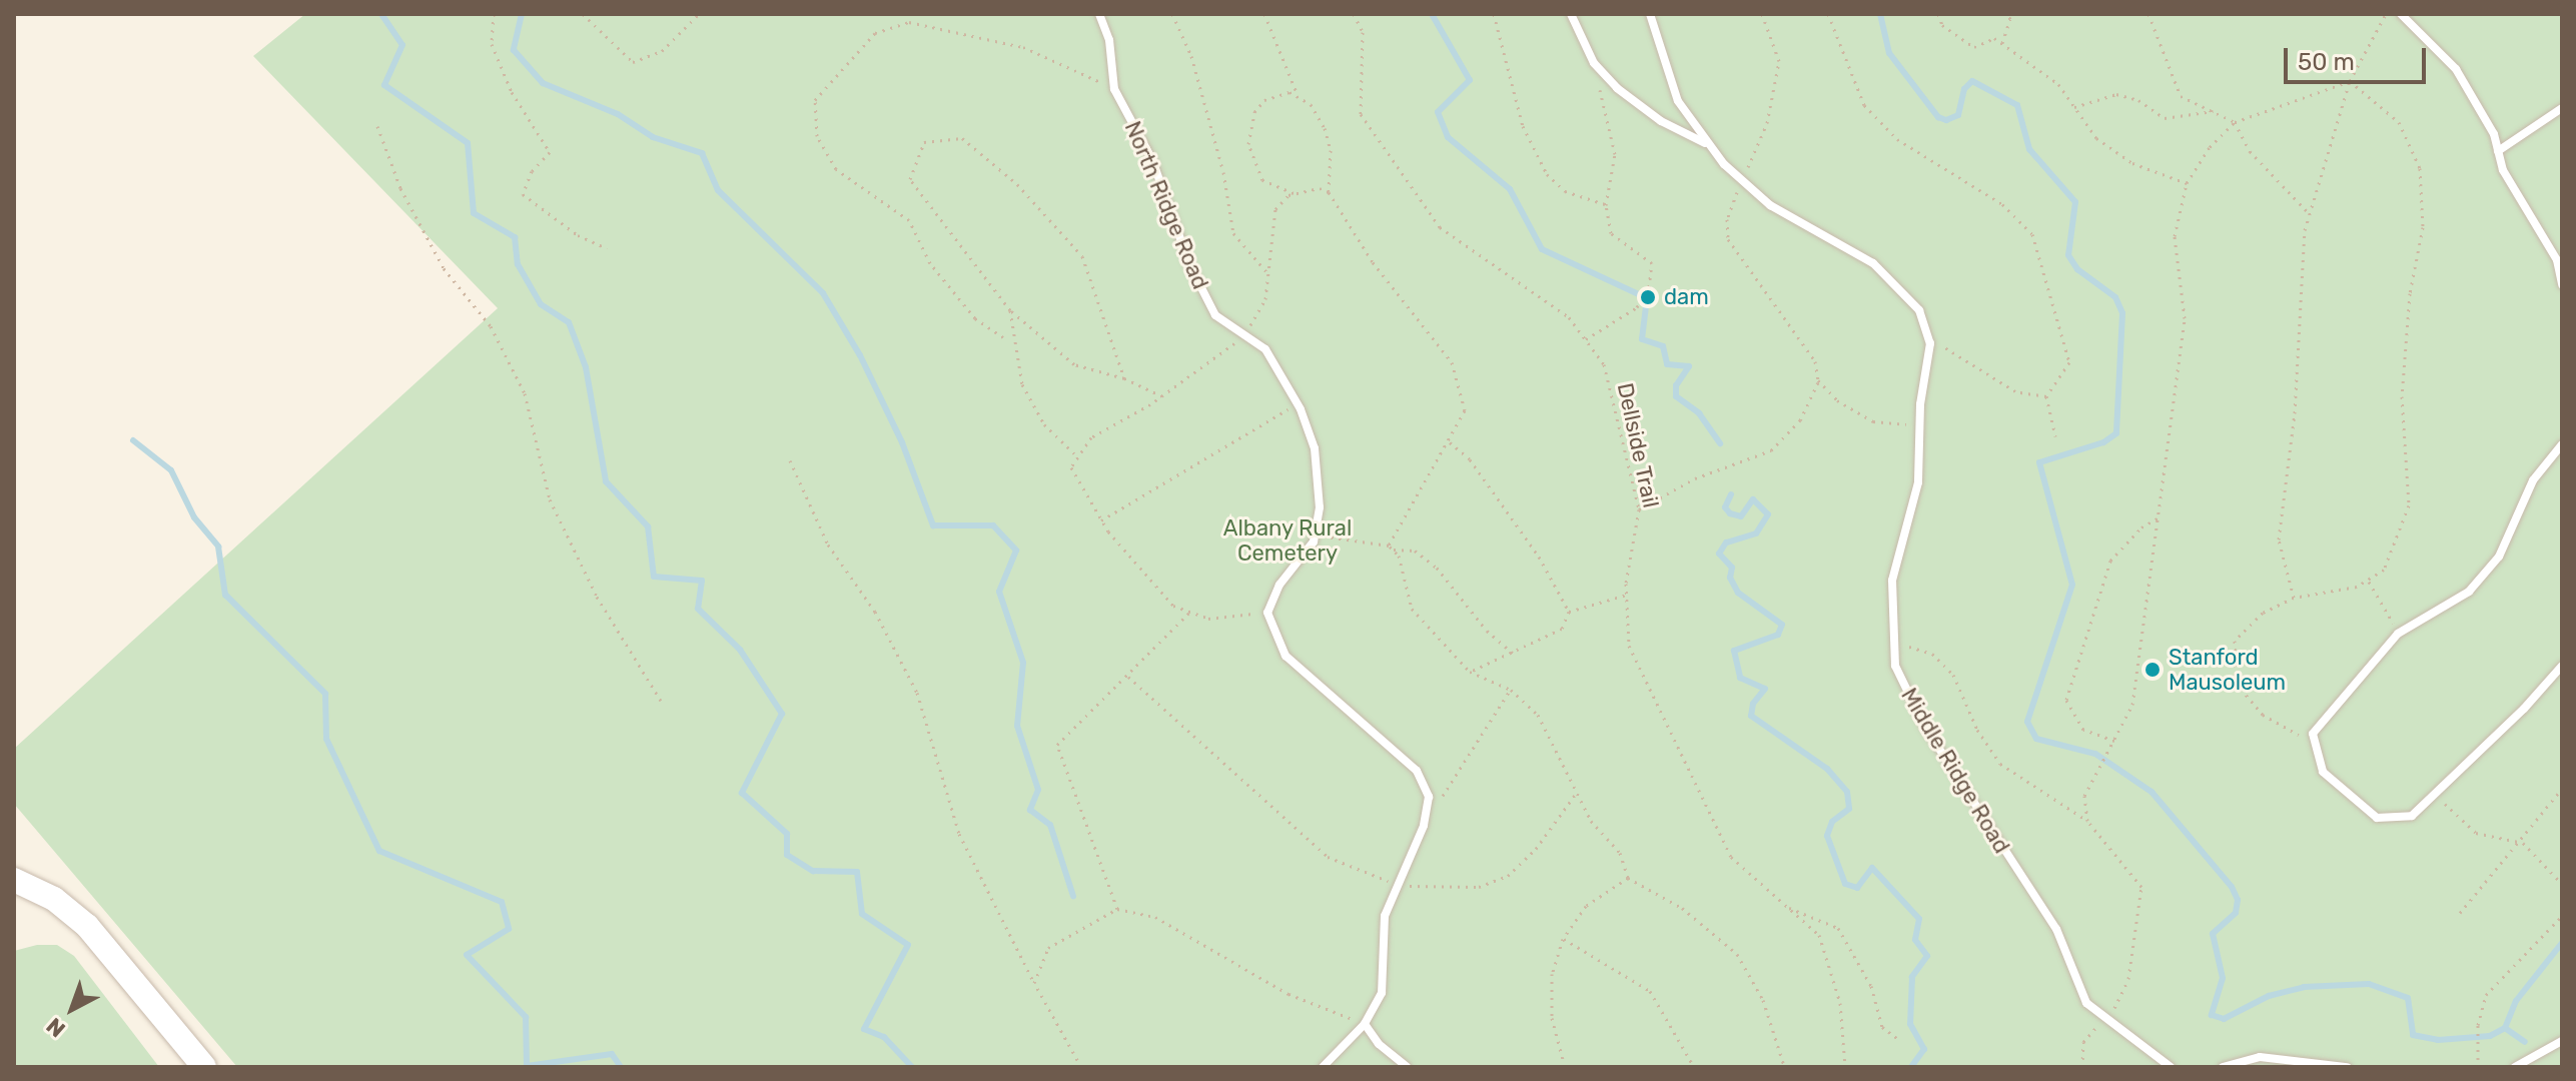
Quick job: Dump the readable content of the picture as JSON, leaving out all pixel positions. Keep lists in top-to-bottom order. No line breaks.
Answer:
{"streets":{"lane":["North Ridge Road","Middle Ridge Road"],"path":["Dellside Trail"]},"parks":["Albany Rural Cemetery"],"places":["dam","Stanford Mausoleum"],"scale_bar":"50 m","north":"bottom left"}
